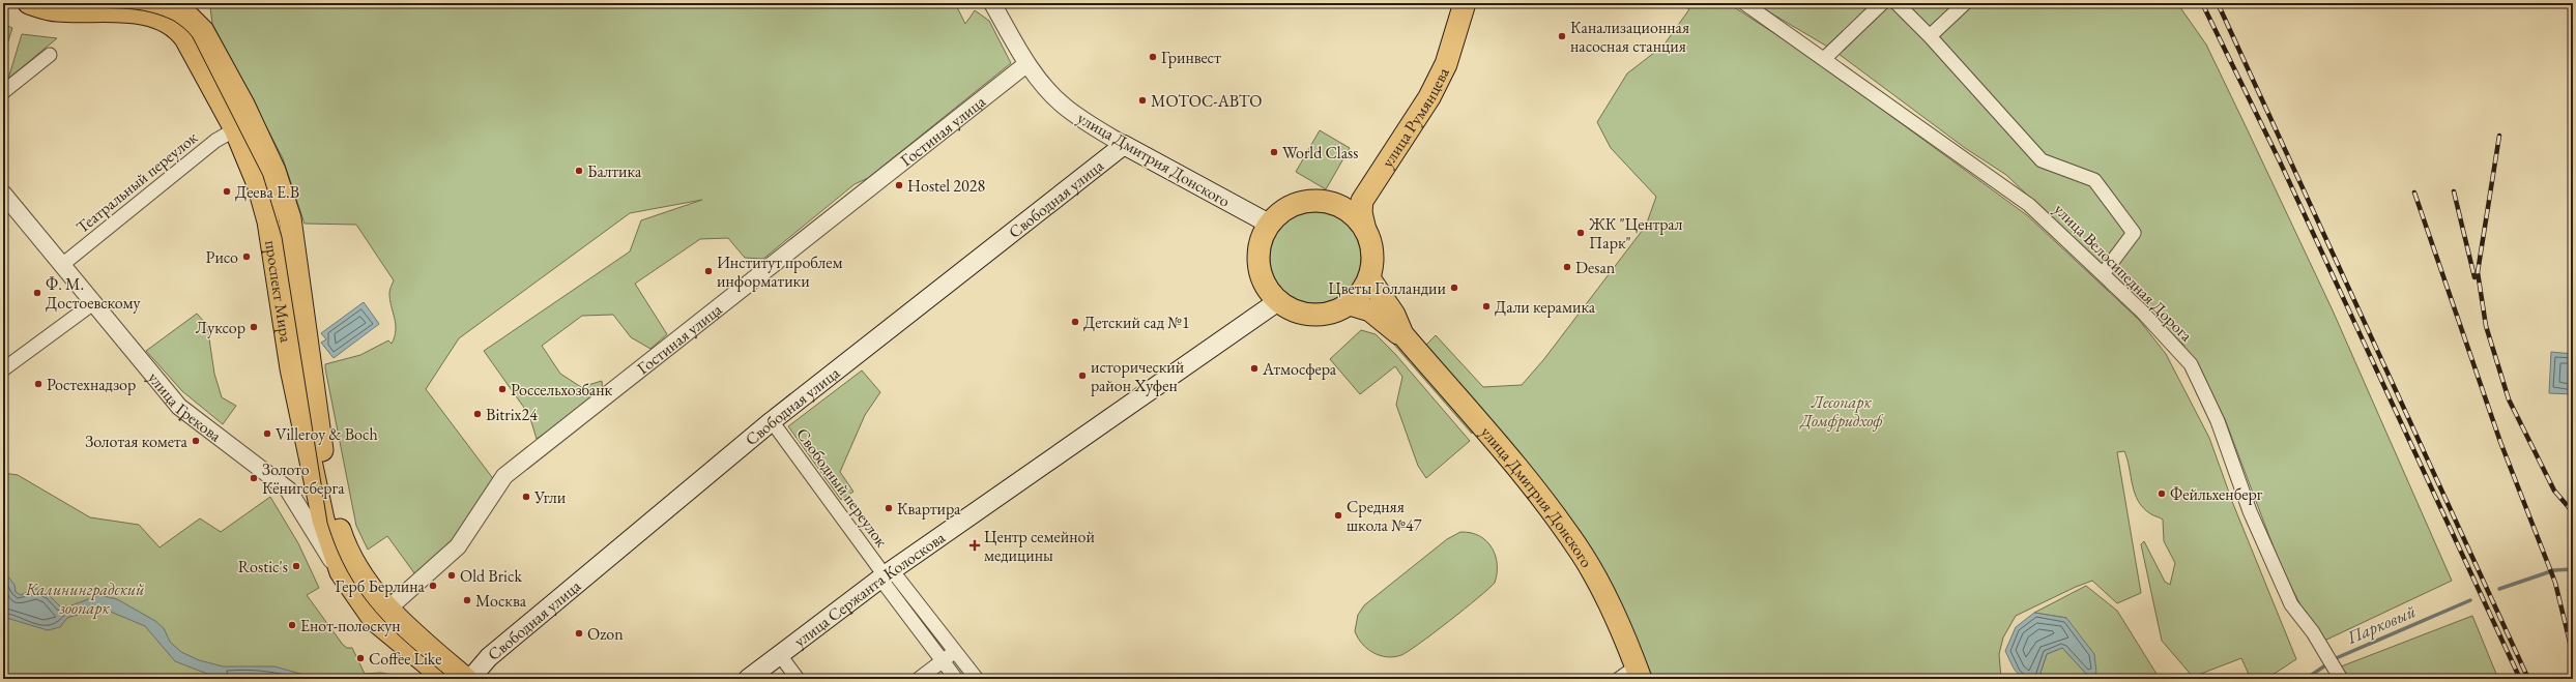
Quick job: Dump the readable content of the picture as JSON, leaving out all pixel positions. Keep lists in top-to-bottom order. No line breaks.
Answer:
{"streets":{"main road":["улица Румянцева","улица Дмитрия Донского","Свободная улица","проспект Мира","улица Сержанта Колоскова"],"street":["Гостиная улица","Театральный переулок","улица Велосипедная Дорога","улица Грекова","Свободный переулок"]},"crossings":[["улица Румянцева","улица Дмитрия Донского"],["улица Румянцева","улица Сержанта Колоскова"],["Гостиная улица","улица Дмитрия Донского"],["Гостиная улица","проспект Мира"],["улица Дмитрия Донского","Свободная улица"],["улица Дмитрия Донского","улица Сержанта Колоскова"],["Театральный переулок","проспект Мира"],["Театральный переулок","улица Грекова"],["Свободная улица","Свободный переулок"],["проспект Мира","улица Грекова"],["Свободный переулок","улица Сержанта Колоскова"]],"water":["Парковый"],"parks":["Лесопарк Домфридхоф","Калининградский зоопарк"],"places":{"other":["Канализационная насосная станция","Гринвест","МОТОС-АВТО","World Class","Балтика","Hostel 2028","Деева Е.В","ЖК \"Централ Парк\"","Рисо","Desan","Институт проблем информатики","Цветы Голландии","Ф. М. Достоевскому","Дали керамика","Детский сад №1","Луксор","Атмосфера","исторический район Хуфен","Ростехнадзор","Россельхозбанк","Bitrix24","Villeroy & Boch","Золотая комета","Золото Кёнигсберга","Фейльхенберг","Угли","Квартира","Средняя школа №47","Rostic's","Old Brick","Герб Берлина","Москва","Енот-полоскун","Ozon","Coffee Like"],"health":["Центр семейной медицины"]}}
